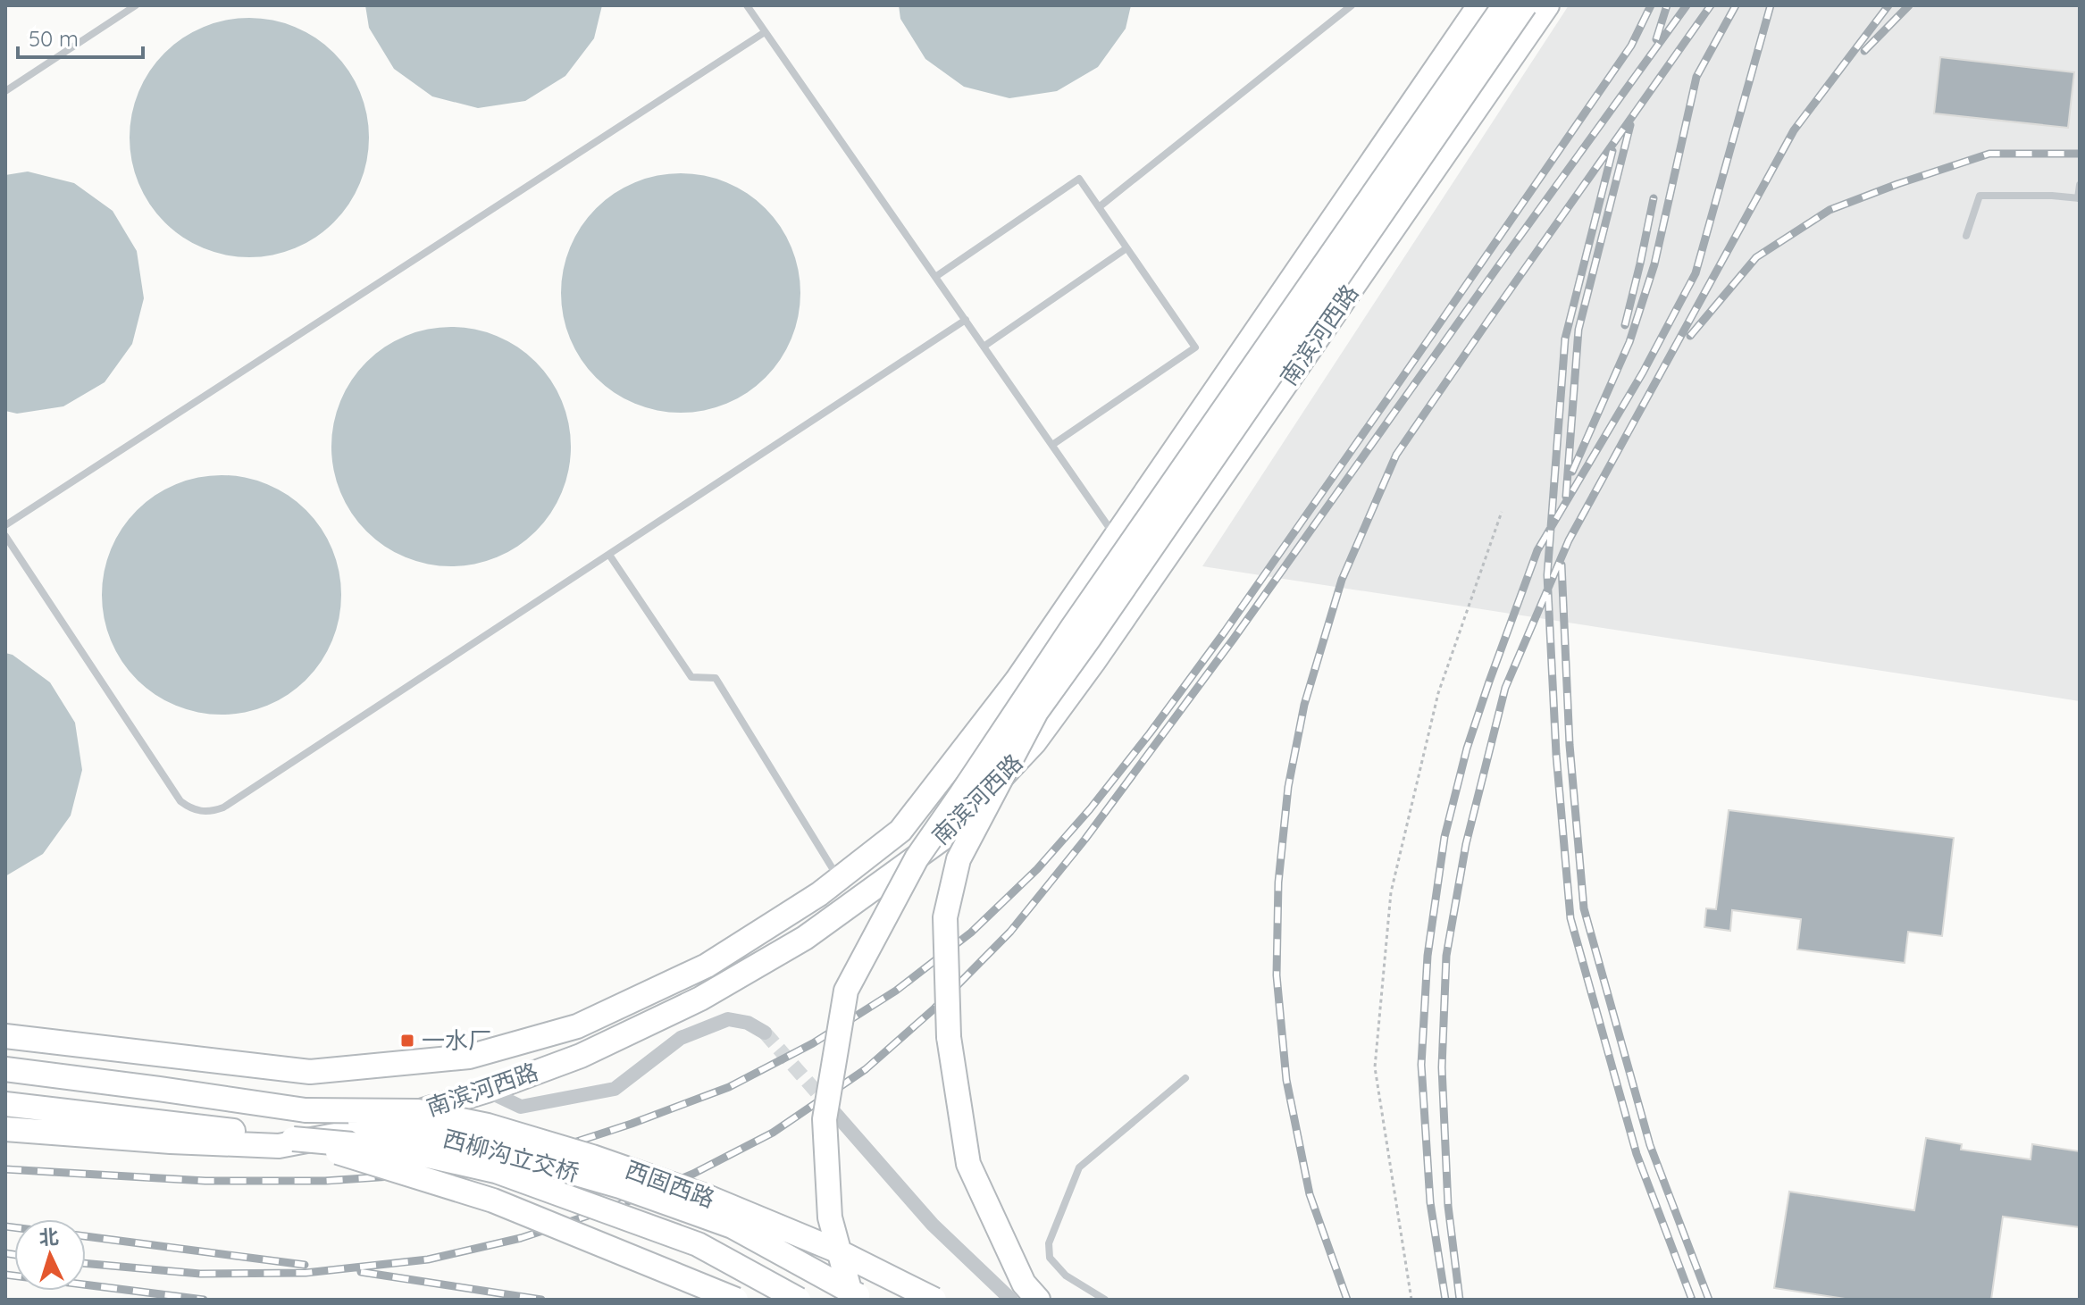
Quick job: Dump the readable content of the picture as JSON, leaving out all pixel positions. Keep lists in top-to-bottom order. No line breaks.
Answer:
{"streets":{"highway":["南滨河西路","西柳沟立交桥","西固西路"]},"crossings":[["西柳沟立交桥","西固西路"]],"places":{"transit":["一水厂"]},"scale_bar":"50 m","north":"top"}
